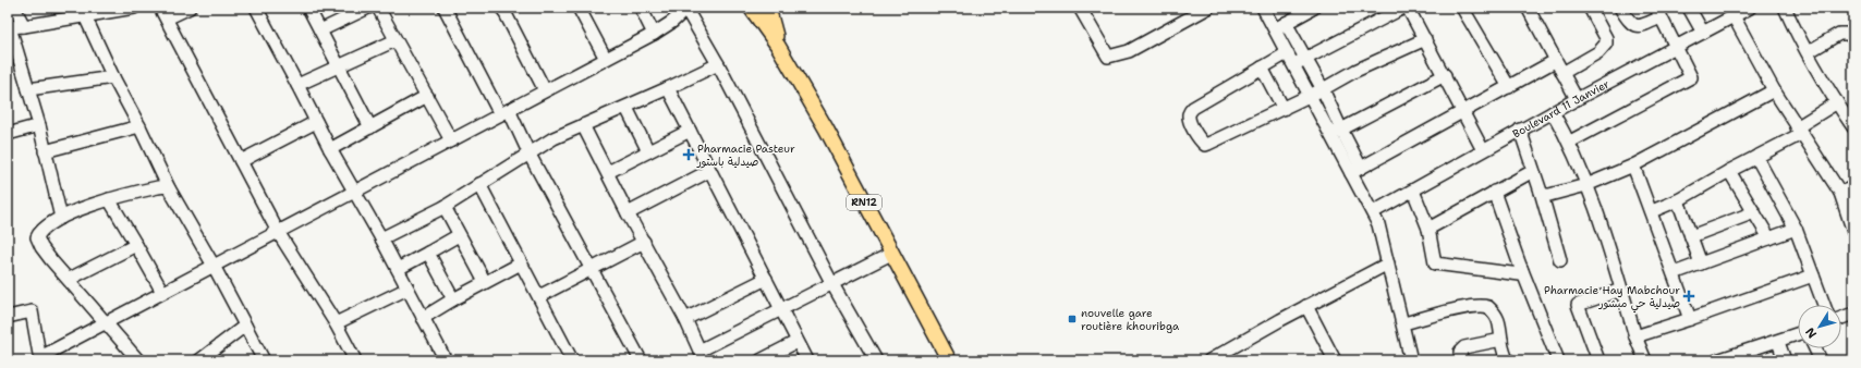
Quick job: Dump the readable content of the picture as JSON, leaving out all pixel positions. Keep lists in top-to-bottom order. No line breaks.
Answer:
{"streets":{"main road":["RN12"],"street":["Boulevard 11 Janvier"]},"places":{"health":["Pharmacie Pasteur صيدلية باستور","Pharmacie Hay Mabchour صيدلية حي مبشور"],"transit":["nouvelle gare routière khouribga"]},"north":"bottom left"}
